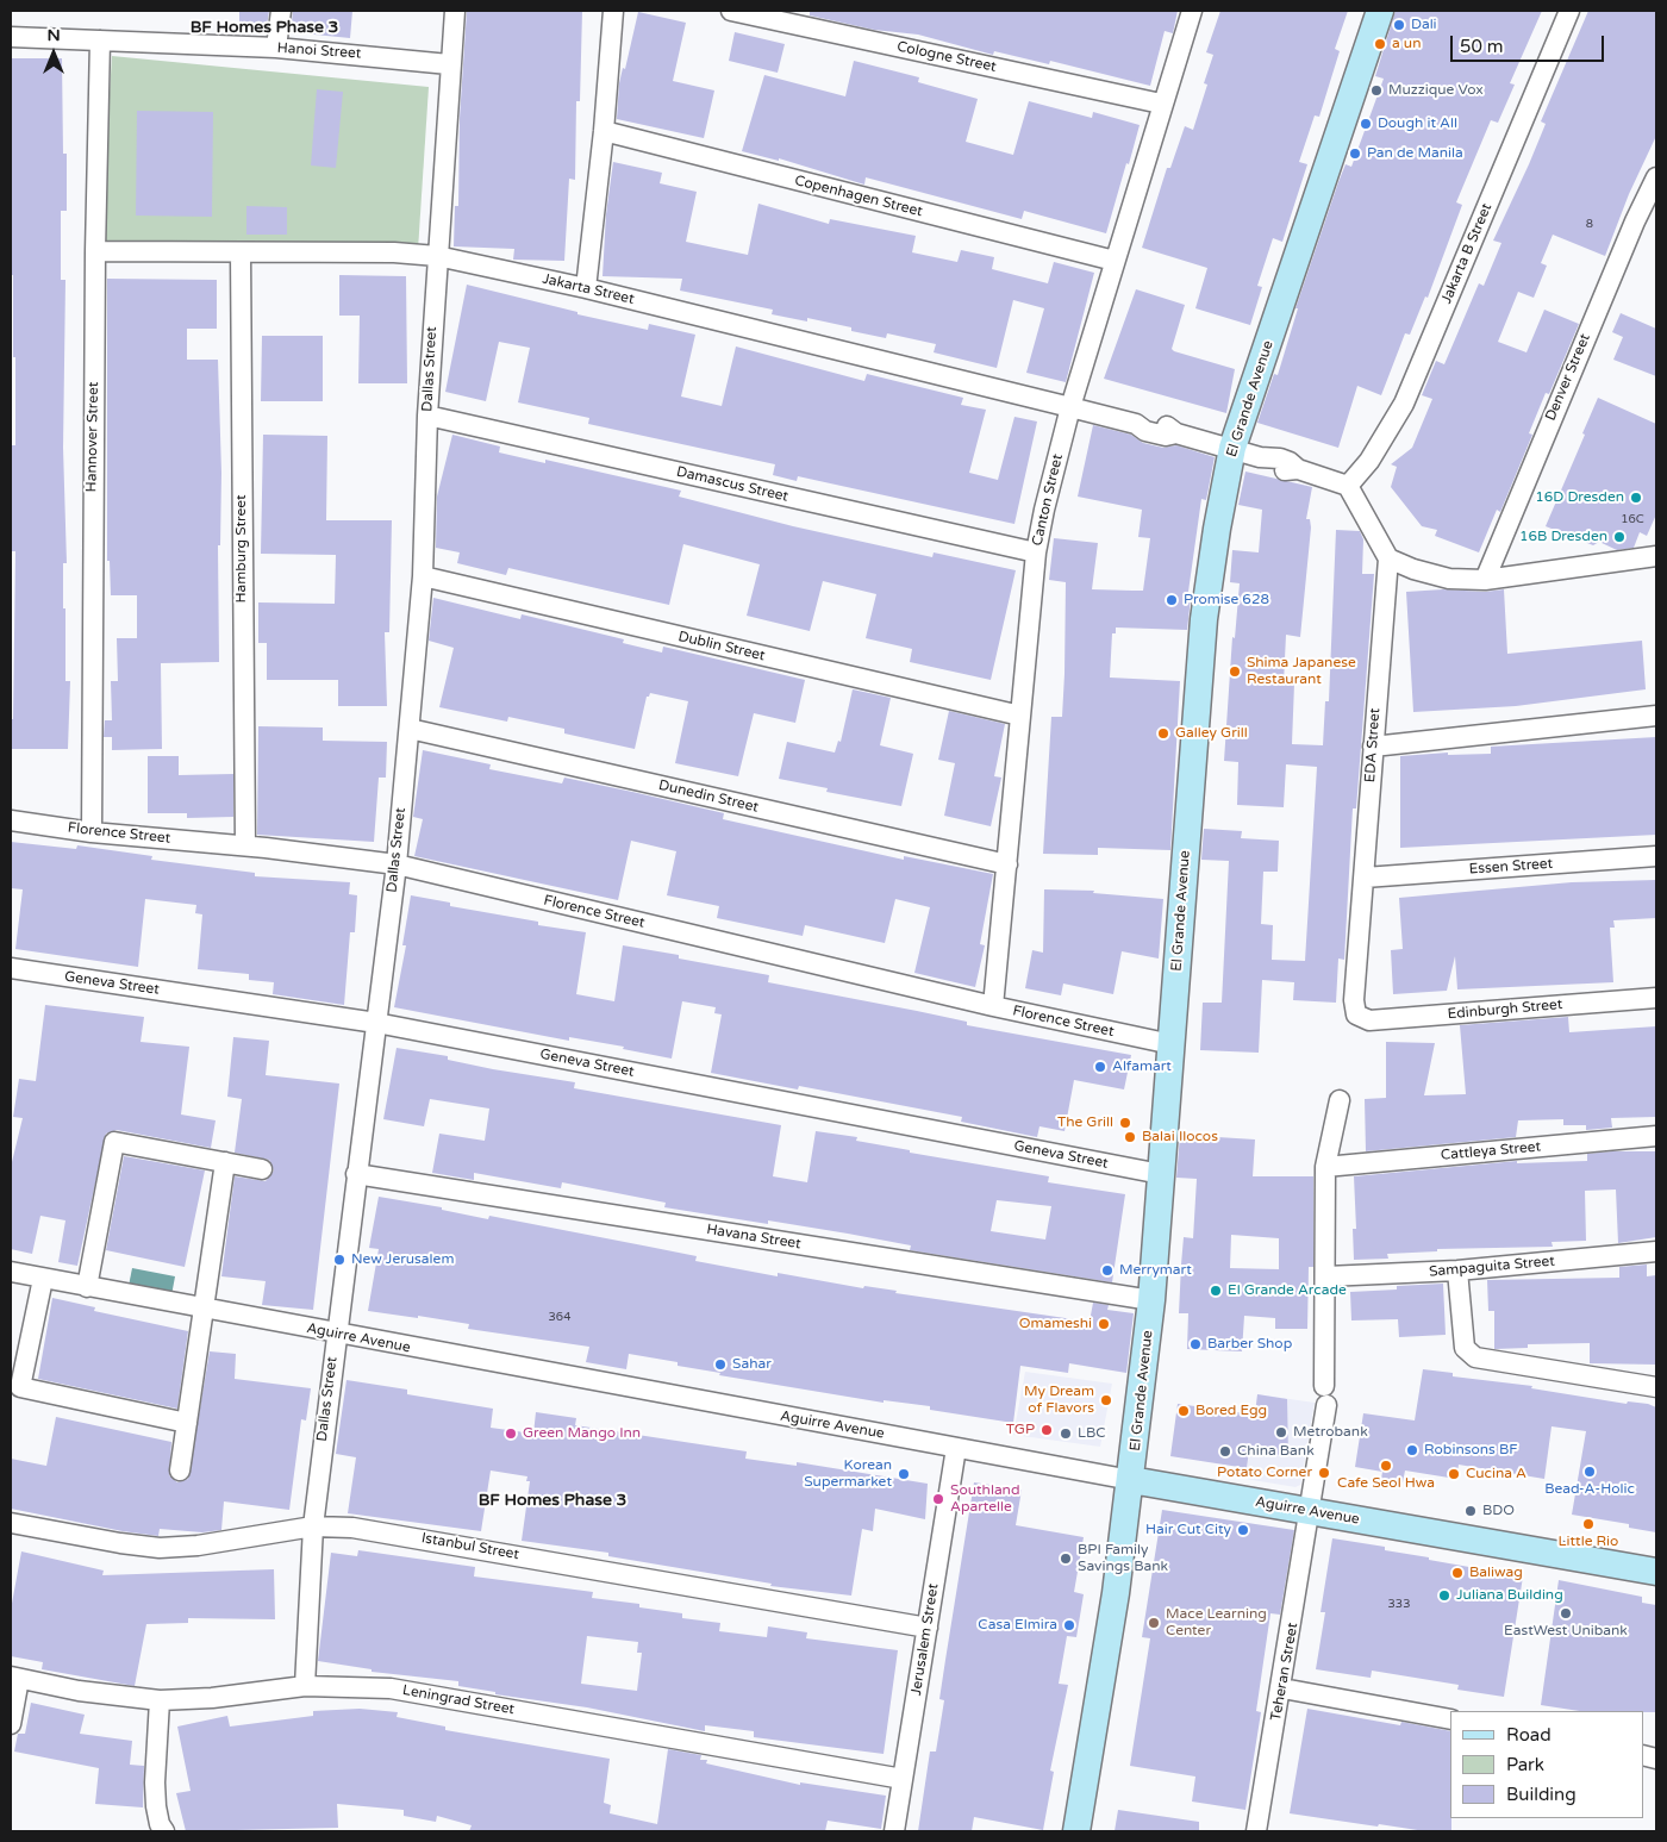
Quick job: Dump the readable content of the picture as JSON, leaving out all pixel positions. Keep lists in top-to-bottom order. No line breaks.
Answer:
{"streets":{"street":["Hanoi Street","Cologne Street","Copenhagen Street","Jakarta B Street","Jakarta Street","Dallas Street","Denver Street","El Grande Avenue","Hannover Street","Damascus Street","Canton Street","Hamburg Street","Dublin Street","EDA Street","Dunedin Street","Florence Street","Essen Street","Geneva Street","Edinburgh Street","Cattleya Street","Havana Street","Sampaguita Street","Aguirre Avenue","Istanbul Street","Jerusalem Street","Teheran Street","Leningrad Street"]},"crossings":[["Hanoi Street","Dallas Street"],["Hanoi Street","Hannover Street"],["Cologne Street","Canton Street"],["Copenhagen Street","Canton Street"],["Jakarta B Street","Jakarta Street"],["Jakarta Street","Dallas Street"],["Jakarta Street","El Grande Avenue"],["Jakarta Street","Hannover Street"],["Jakarta Street","Canton Street"],["Jakarta Street","Hamburg Street"],["Dallas Street","Damascus Street"],["Dallas Street","Dublin Street"],["Dallas Street","Dunedin Street"],["Dallas Street","Florence Street"],["Dallas Street","Geneva Street"],["Dallas Street","Havana Street"],["Dallas Street","Aguirre Avenue"],["Dallas Street","Istanbul Street"],["Dallas Street","Leningrad Street"],["El Grande Avenue","Florence Street"],["El Grande Avenue","Geneva Street"],["El Grande Avenue","Havana Street"],["El Grande Avenue","Aguirre Avenue"],["Hannover Street","Florence Street"],["Damascus Street","Canton Street"],["Canton Street","Dublin Street"],["Canton Street","Dunedin Street"],["Canton Street","Florence Street"],["Hamburg Street","Florence Street"],["EDA Street","Essen Street"],["EDA Street","Edinburgh Street"],["Cattleya Street","Teheran Street"],["Sampaguita Street","Teheran Street"],["Aguirre Avenue","Jerusalem Street"],["Aguirre Avenue","Teheran Street"],["Istanbul Street","Jerusalem Street"],["Jerusalem Street","Leningrad Street"]],"districts":["BF Homes Phase 3","BF Homes Phase 3"],"places":["Dali","a un","Muzzique Vox","Dough it All","Pan de Manila","16D Dresden","16B Dresden","Promise 628","Shima Japanese Restaurant","Galley Grill","Alfamart","The Grill","Balai Ilocos","New Jerusalem","Merrymart","El Grande Arcade","Omameshi","Barber Shop","Sahar","My Dream of Flavors","Bored Egg","TGP","Metrobank","Green Mango Inn","LBC","Robinsons BF","China Bank","Cafe Seol Hwa","Bead-A-Holic","Potato Corner","Korean Supermarket","Cucina A","Southland Apartelle","BDO","Little Rio","Hair Cut City","BPI Family Savings Bank","Baliwag","Juliana Building","EastWest Unibank","Mace Learning Center","Casa Elmira"],"house_numbers":["8","16C","364","333"],"legend":["Road","Park","Building"],"scale_bar":"50 m","north":"top"}
